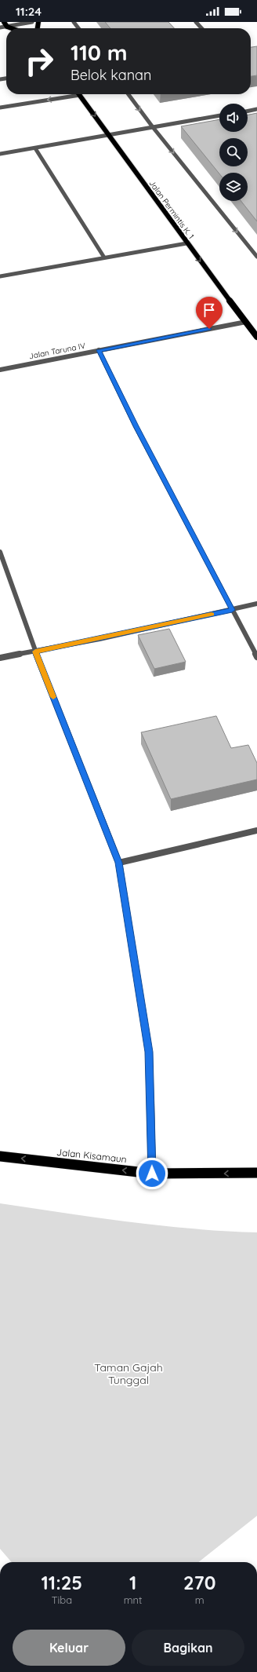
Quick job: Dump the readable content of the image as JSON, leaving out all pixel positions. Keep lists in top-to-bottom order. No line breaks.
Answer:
{"streets":{"main road":["Jalan Permintis K. 1","Jalan Kisamaun"],"street":["Jalan Taruna IV"]},"crossings":[["Jalan Permintis K. 1","Jalan Taruna IV"]],"one_way":["Jalan Permintis K. 1","Jalan Kisamaun"],"parks":["Taman Gajah Tunggal"],"page":{"status":"11:24","turn":["110 m","Belok kanan"],"eta":["11:25","Tiba","1","mnt","270","m"],"buttons":["Keluar","Bagikan"]}}
